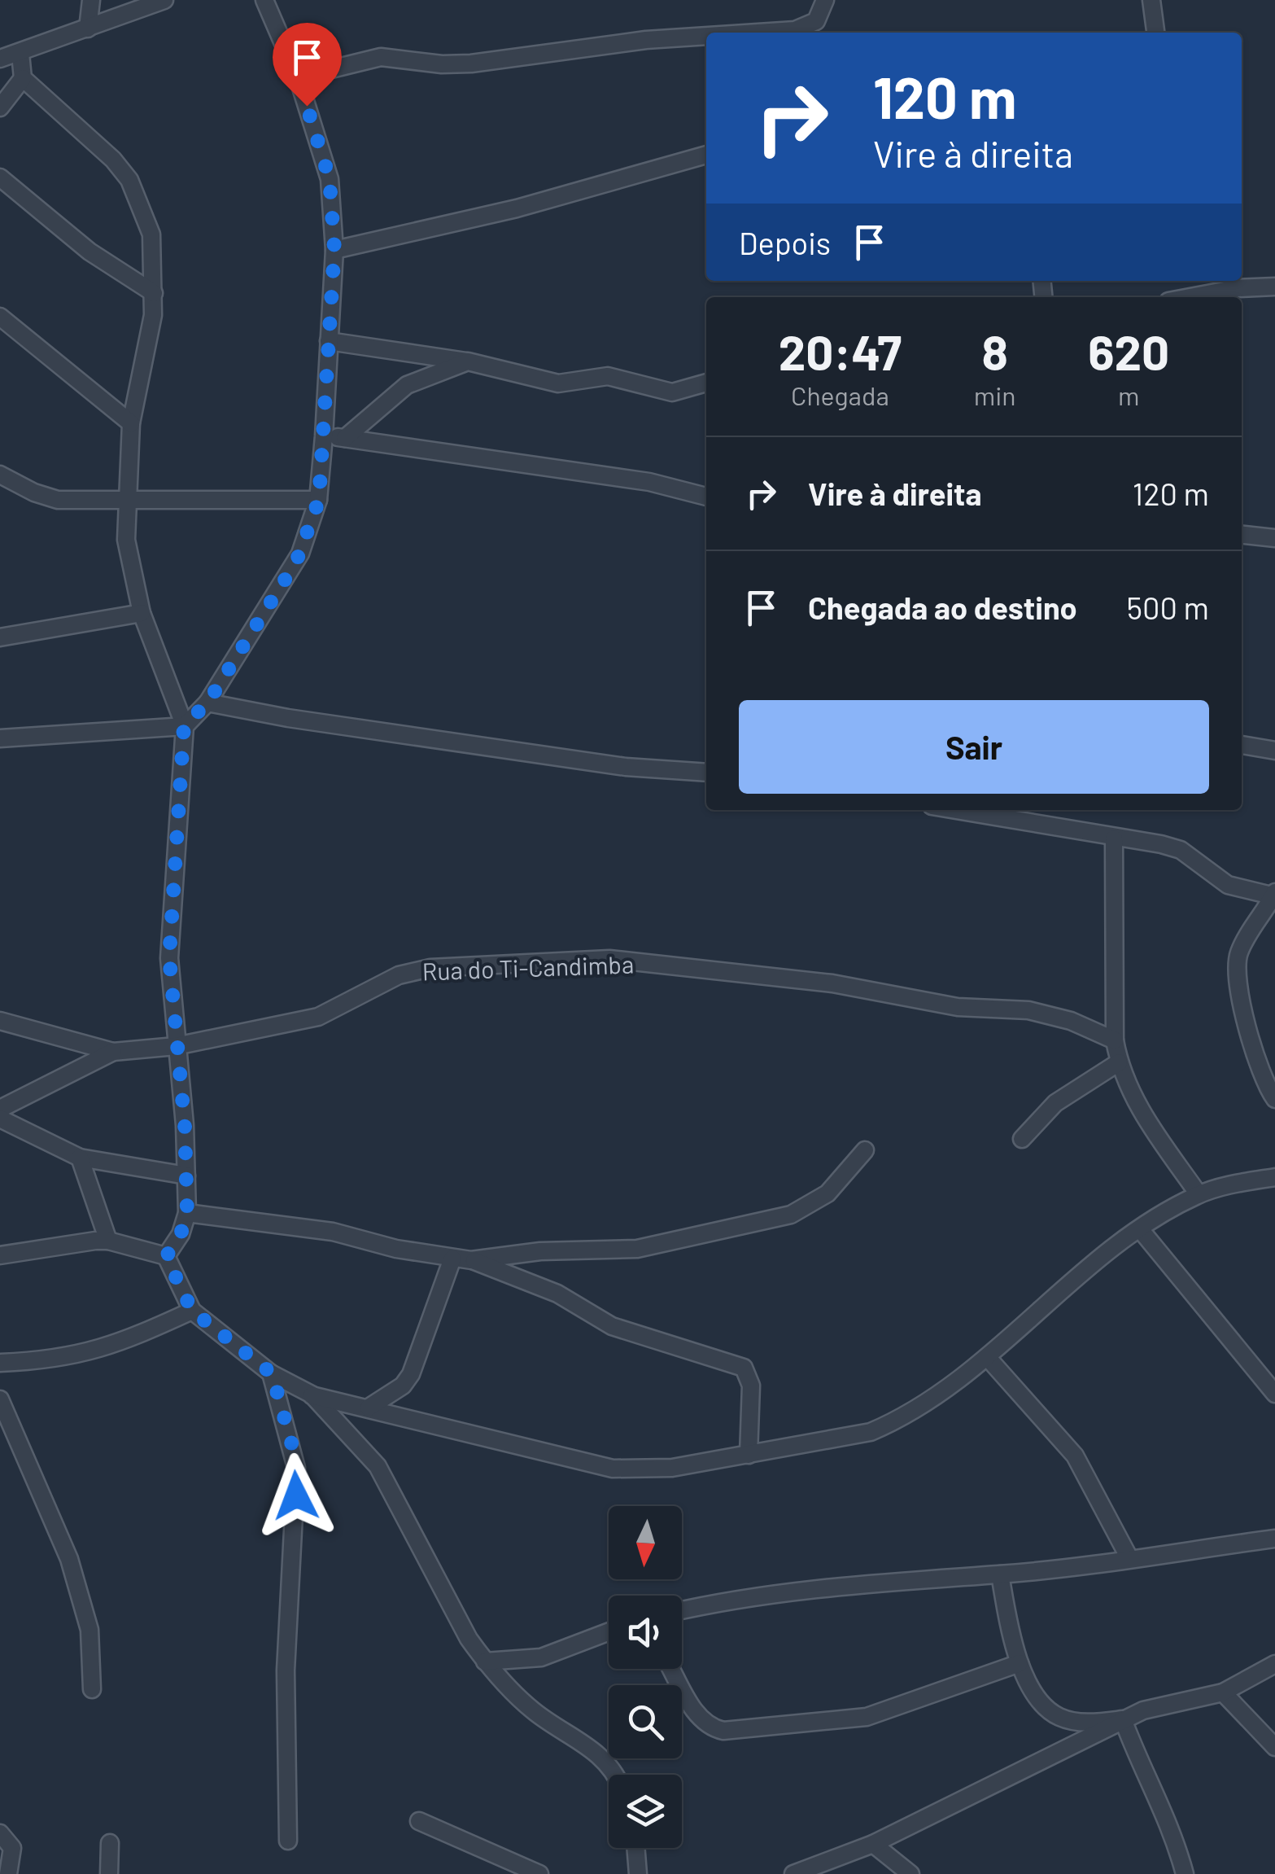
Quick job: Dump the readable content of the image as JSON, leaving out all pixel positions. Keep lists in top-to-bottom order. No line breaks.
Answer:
{"streets":{"street":["Rua do Ti-Candimba"]},"north":"bottom","page":{"turn":["120 m","Vire à direita"],"then":"Depois","eta":["20:47","Chegada","8","min","620","m"],"list":[{"name":"Vire à direita","value":"120 m"},{"name":"Chegada ao destino","value":"500 m"}],"buttons":"Sair"}}
